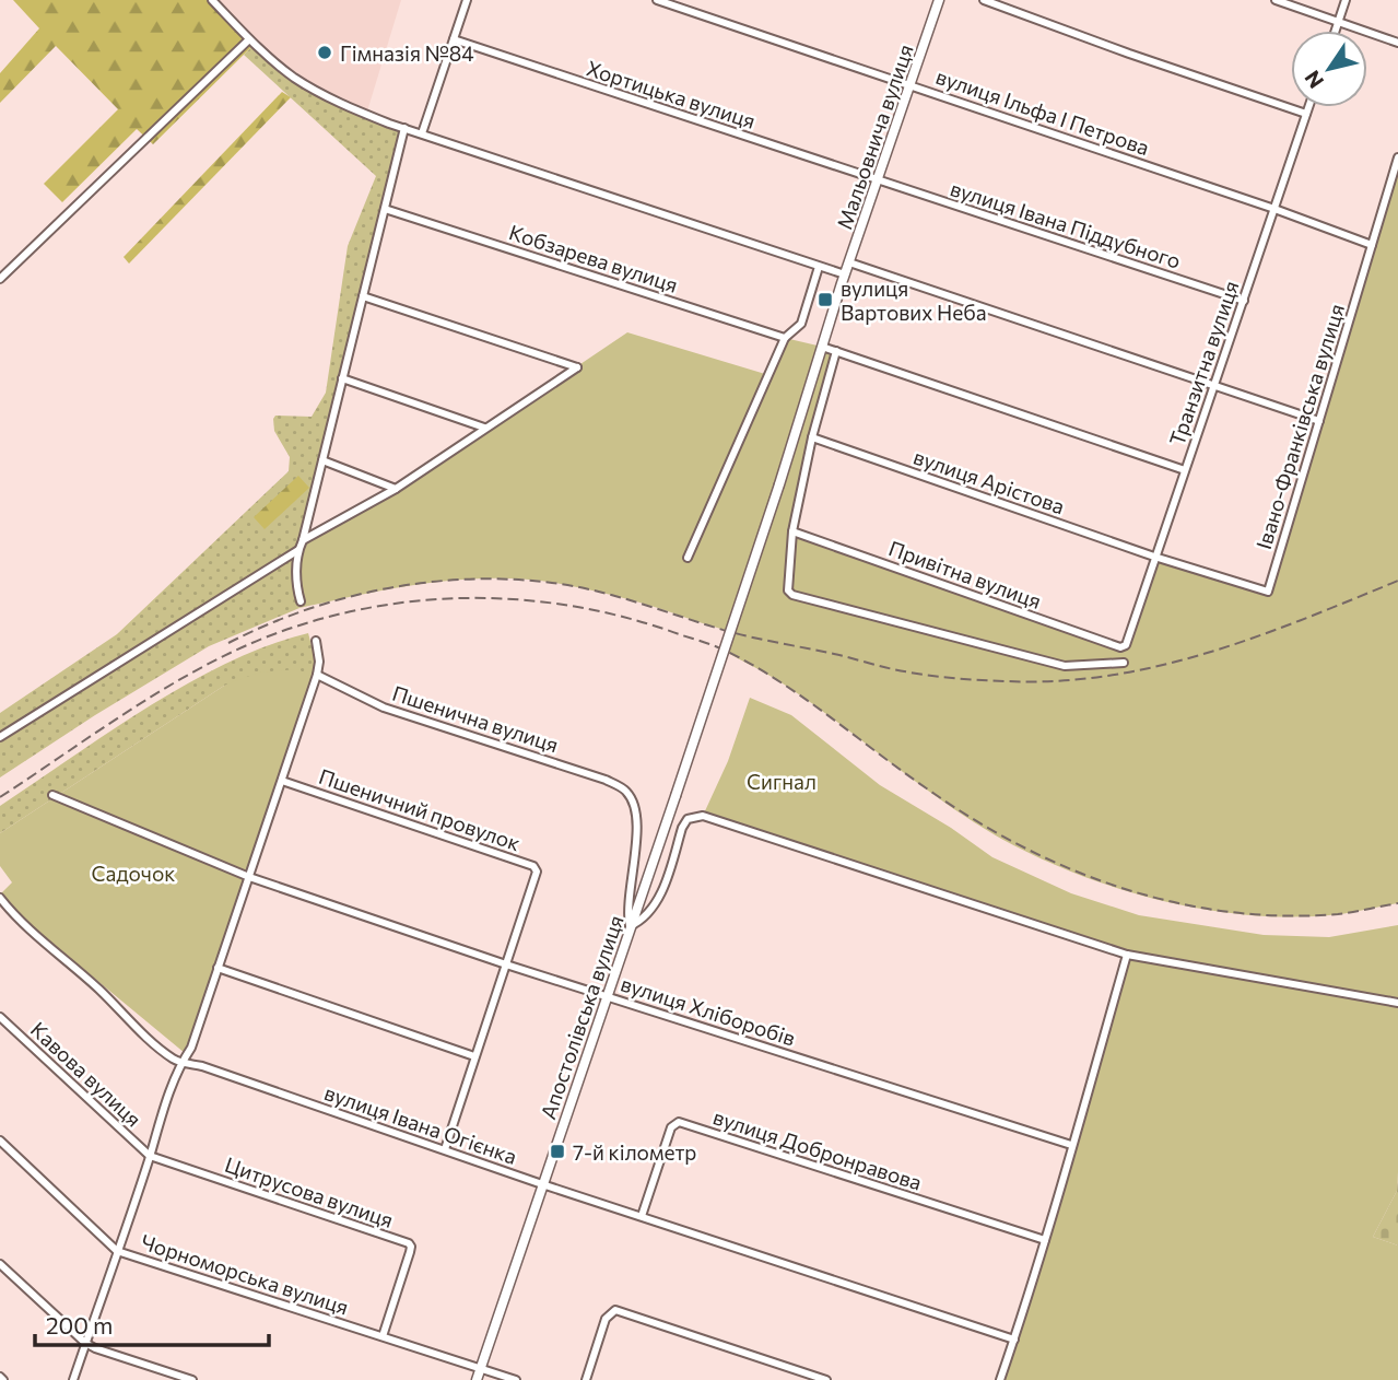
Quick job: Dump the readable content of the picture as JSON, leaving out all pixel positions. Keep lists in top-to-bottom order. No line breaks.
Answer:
{"streets":{"street":["Хортицька вулиця","вулиця Ільфа І Петрова","Мальовнича вулиця","вулиця Івана Піддубного","Кобзарева вулиця","Транзитна вулиця","Івано-Франківська вулиця","вулиця Арістова","Привітна вулиця","Пшенична вулиця","Пшеничний провулок","вулиця Хліборобів","Апостолівська вулиця","Кавова вулиця","вулиця Івана Огієнка","вулиця Добронравова","Цитрусова вулиця","Чорноморська вулиця"]},"crossings":[["Хортицька вулиця","Мальовнича вулиця"],["Хортицька вулиця","вулиця Івана Піддубного"],["вулиця Ільфа І Петрова","Мальовнича вулиця"],["вулиця Ільфа І Петрова","Транзитна вулиця"],["вулиця Ільфа І Петрова","Івано-Франківська вулиця"],["Мальовнича вулиця","вулиця Івана Піддубного"],["вулиця Івана Піддубного","Транзитна вулиця"],["Транзитна вулиця","Івано-Франківська вулиця"],["Транзитна вулиця","вулиця Арістова"],["Транзитна вулиця","Привітна вулиця"],["Івано-Франківська вулиця","вулиця Арістова"],["Пшенична вулиця","Апостолівська вулиця"],["Пшеничний провулок","вулиця Хліборобів"],["вулиця Хліборобів","Апостолівська вулиця"],["Апостолівська вулиця","вулиця Івана Огієнка"],["Апостолівська вулиця","Чорноморська вулиця"],["Кавова вулиця","Цитрусова вулиця"],["вулиця Івана Огієнка","вулиця Добронравова"],["Цитрусова вулиця","Чорноморська вулиця"]],"parks":["Сигнал","Садочок"],"places":{"other":["Гімназія №84"],"transit":["вулиця Вартових Неба","7-й кілометр"]},"scale_bar":"200 m","north":"bottom left"}
